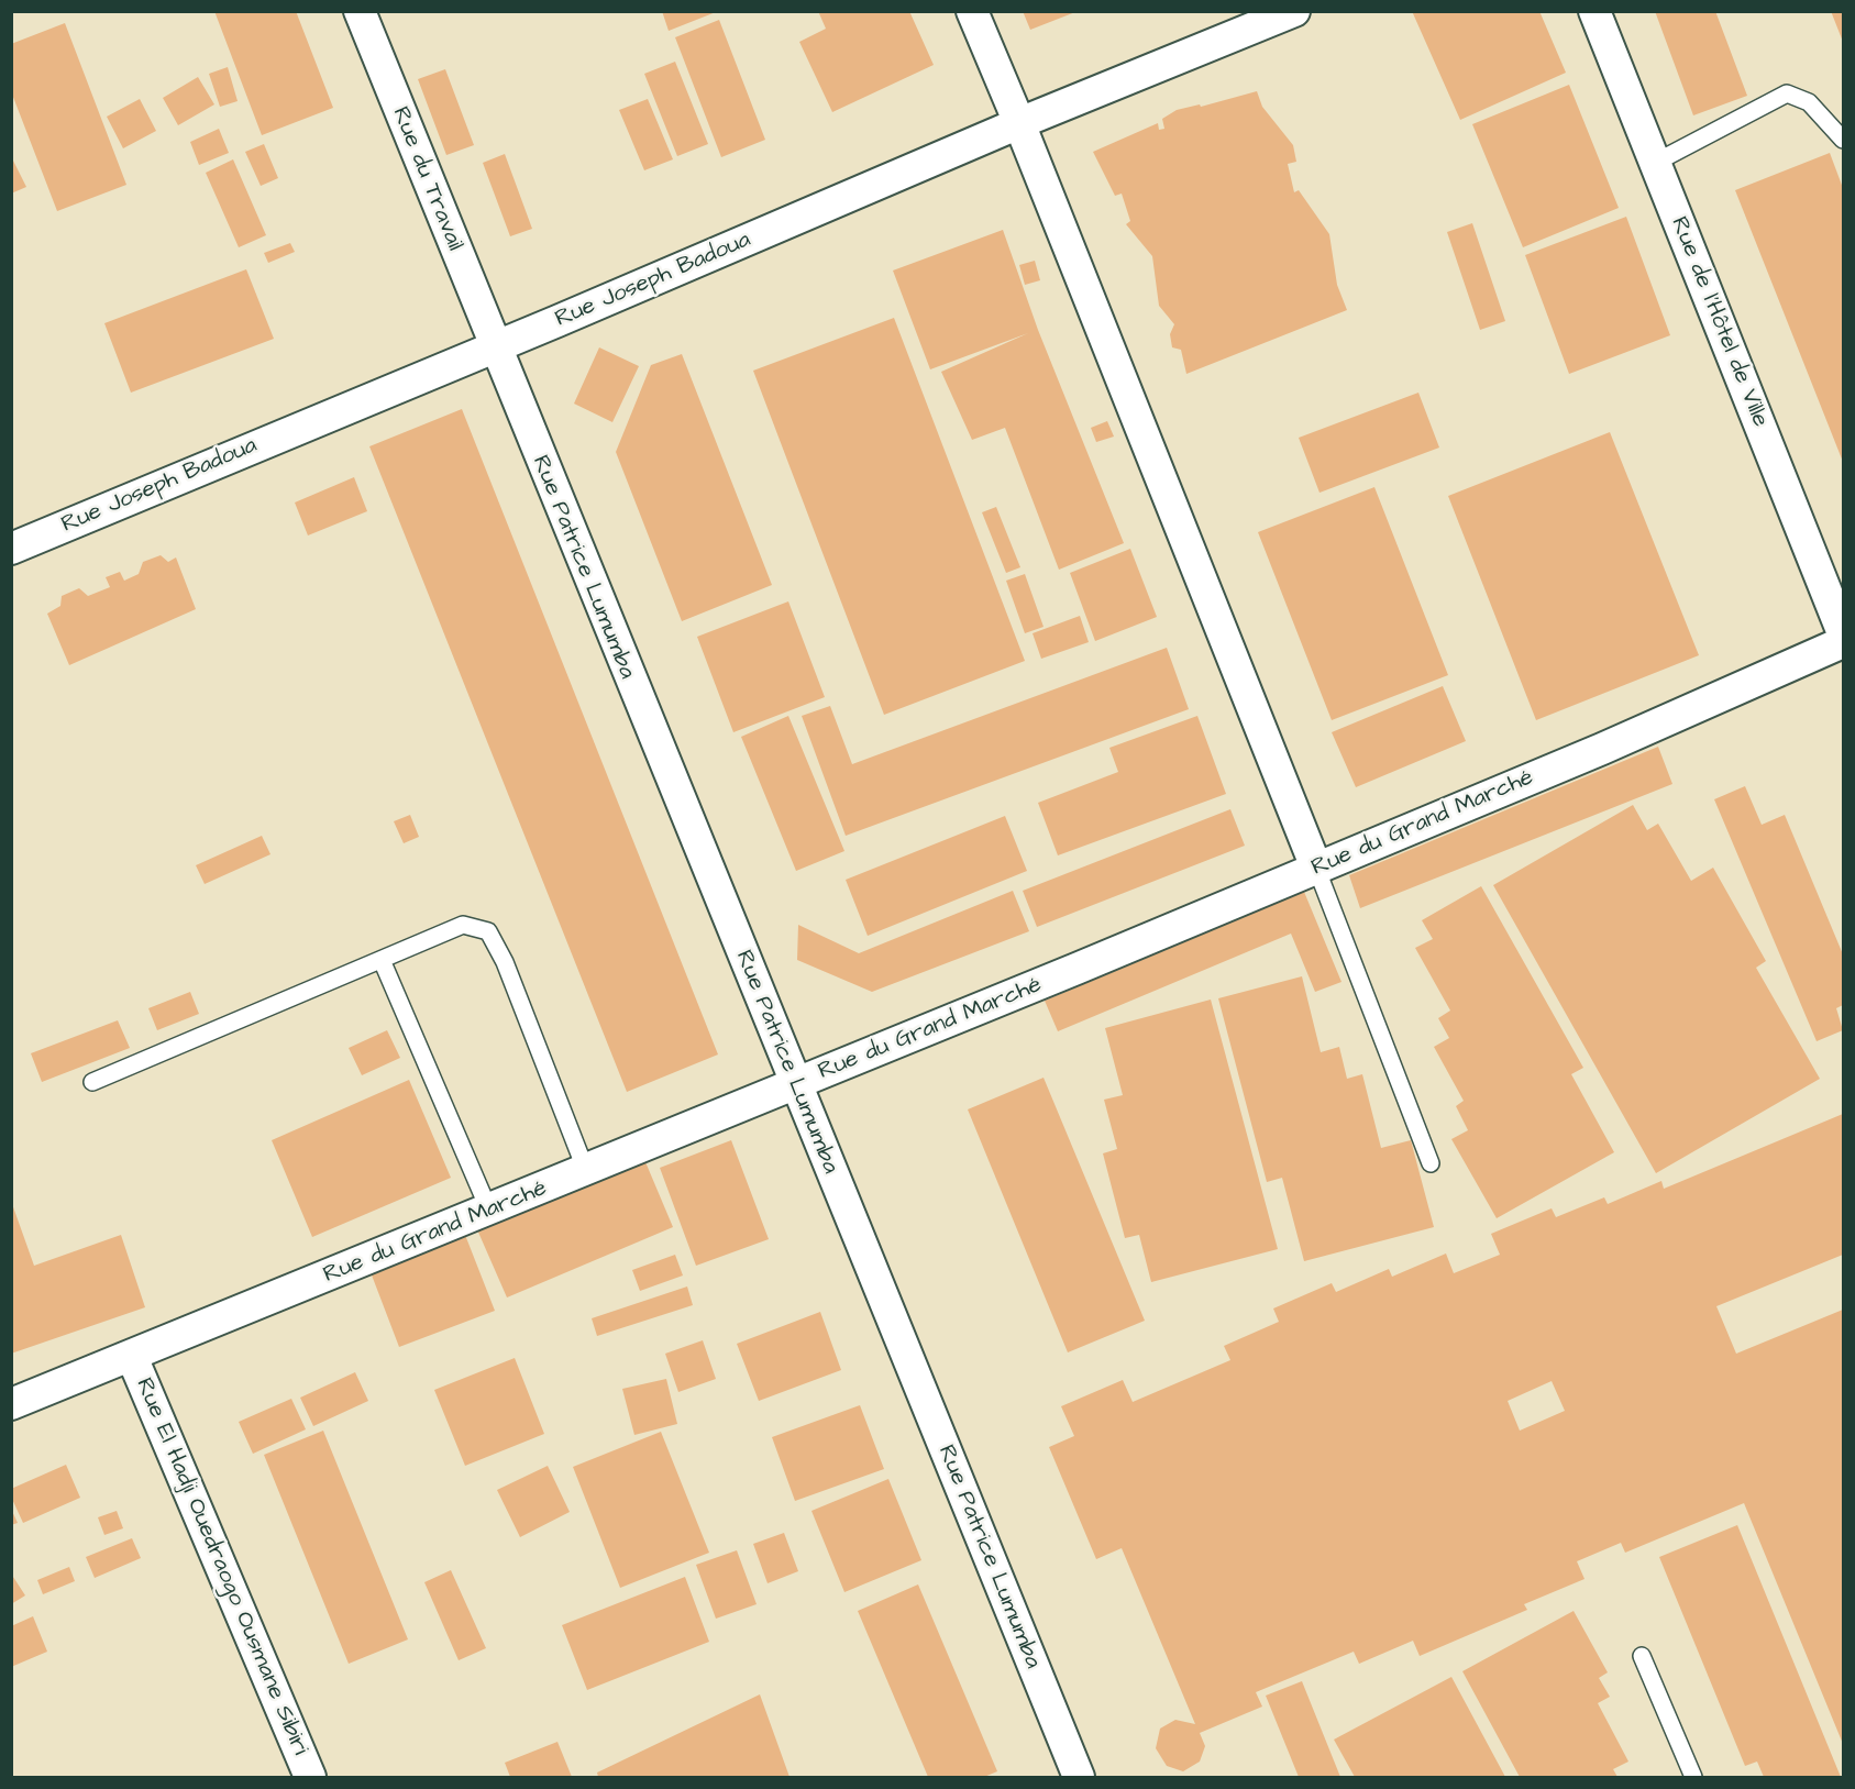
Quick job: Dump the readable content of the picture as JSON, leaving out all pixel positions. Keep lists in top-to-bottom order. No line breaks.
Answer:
{"streets":{"street":["Rue du Travail","Rue Joseph Badoua","Rue de l'Hôtel de Ville","Rue Patrice Lumumba","Rue du Grand Marché","Rue El Hadji Ouedraogo Ousmane Sibiri"]},"crossings":[["Rue du Travail","Rue Joseph Badoua"],["Rue du Travail","Rue Patrice Lumumba"],["Rue Joseph Badoua","Rue Patrice Lumumba"],["Rue Patrice Lumumba","Rue du Grand Marché"],["Rue du Grand Marché","Rue El Hadji Ouedraogo Ousmane Sibiri"]]}
